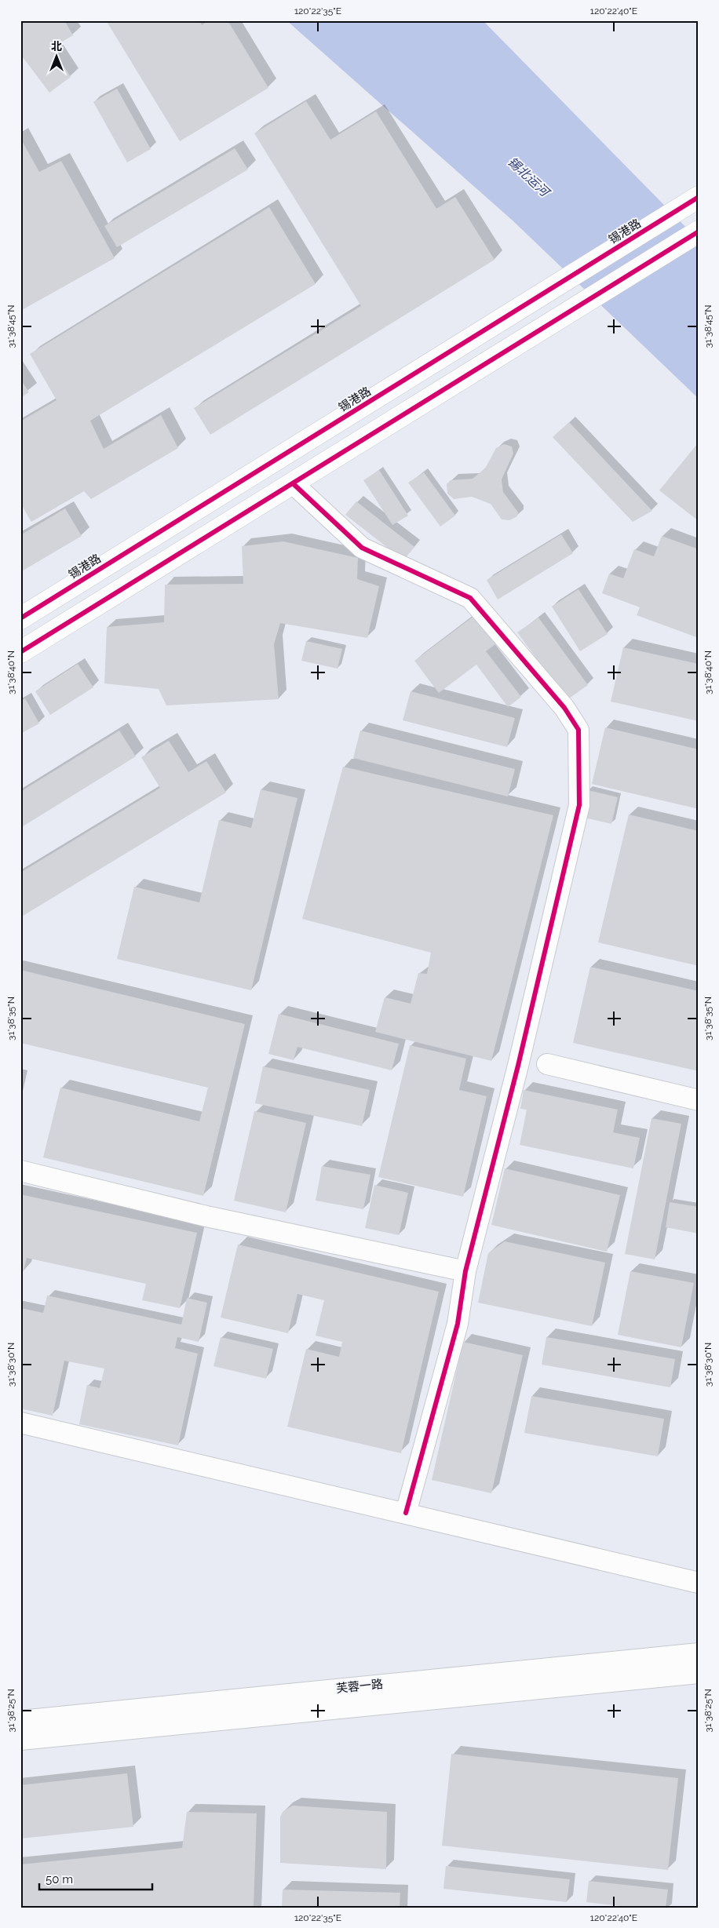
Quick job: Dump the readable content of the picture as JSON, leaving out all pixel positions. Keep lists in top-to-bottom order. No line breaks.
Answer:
{"streets":{"main road":["锡港路"],"street":["芙蓉一路"]},"water":["锡北运河"],"scale_bar":"50 m","north":"top","coordinates":["120°22'35\"E","120°22'40\"E","31°38'45\"N","31°38'40\"N","31°38'35\"N","31°38'30\"N","31°38'25\"N"]}
